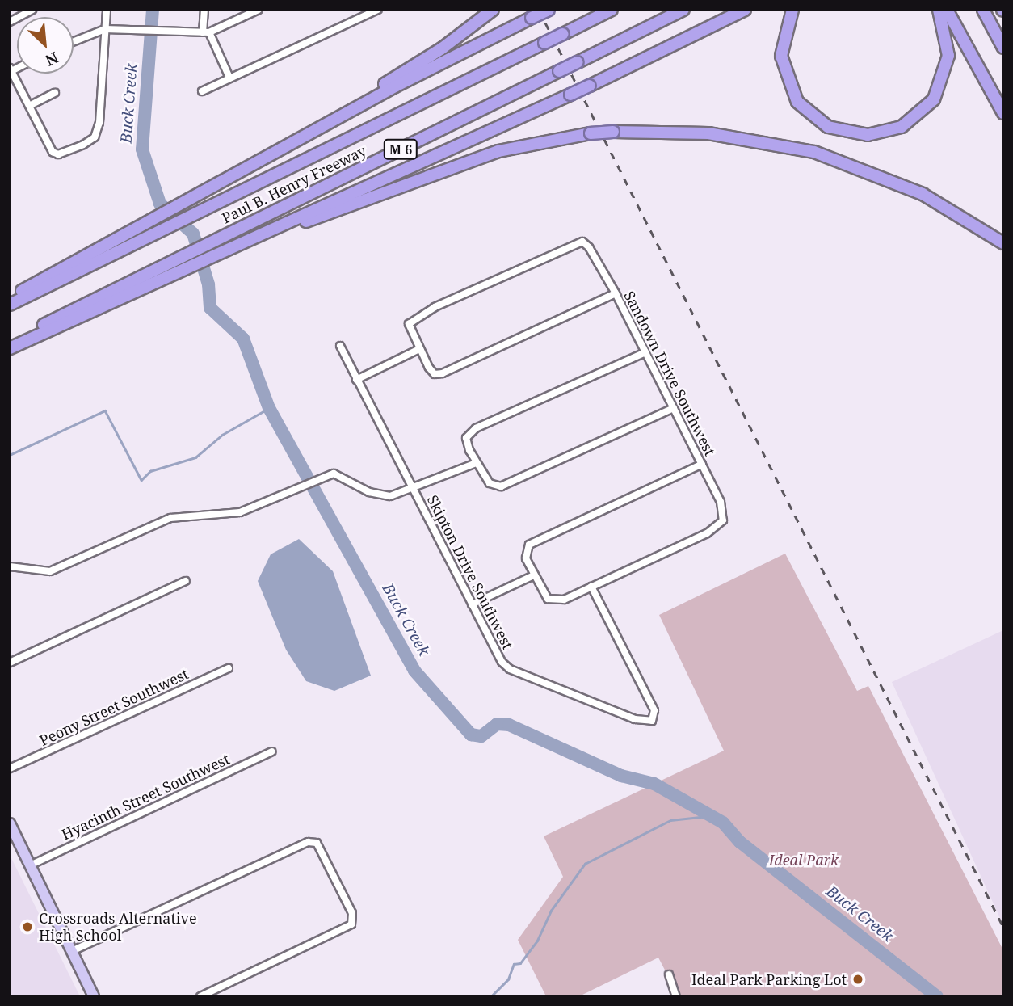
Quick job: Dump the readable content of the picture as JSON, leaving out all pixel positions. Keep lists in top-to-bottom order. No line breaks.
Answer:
{"streets":{"highway":["M 6","Paul B. Henry Freeway"],"street":["Sandown Drive Southwest","Skipton Drive Southwest","Peony Street Southwest","Hyacinth Street Southwest"]},"crossings":[["Sandown Drive Southwest","Skipton Drive Southwest"]],"water":["Buck Creek"],"parks":["Ideal Park"],"places":["Crossroads Alternative High School","Ideal Park Parking Lot"],"north":"bottom right"}
